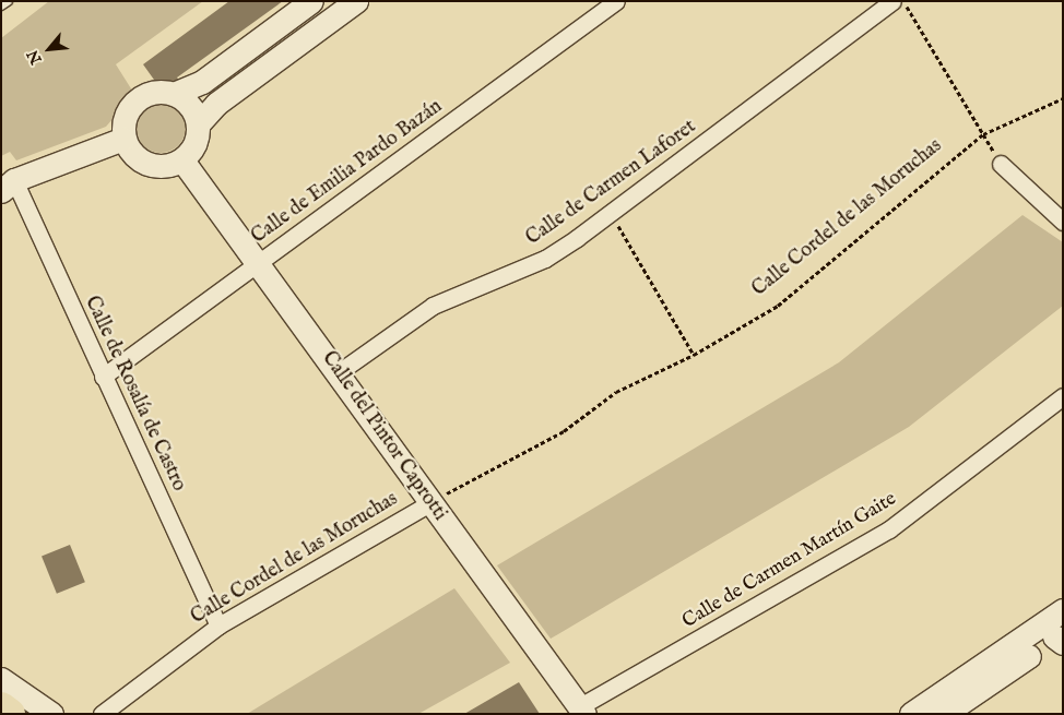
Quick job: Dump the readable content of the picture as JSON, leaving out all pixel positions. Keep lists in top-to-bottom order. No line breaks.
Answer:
{"streets":{"street":["Calle de Emilia Pardo Bazán","Calle de Carmen Laforet","Calle Cordel de las Moruchas","Calle de Rosalía de Castro","Calle del Pintor Caprotti","Calle de Carmen Martín Gaite"]},"crossings":[["Calle de Emilia Pardo Bazán","Calle de Rosalía de Castro"],["Calle de Emilia Pardo Bazán","Calle del Pintor Caprotti"],["Calle de Carmen Laforet","Calle del Pintor Caprotti"],["Calle Cordel de las Moruchas","Calle de Rosalía de Castro"],["Calle Cordel de las Moruchas","Calle del Pintor Caprotti"],["Calle del Pintor Caprotti","Calle de Carmen Martín Gaite"]],"north":"bottom left"}
